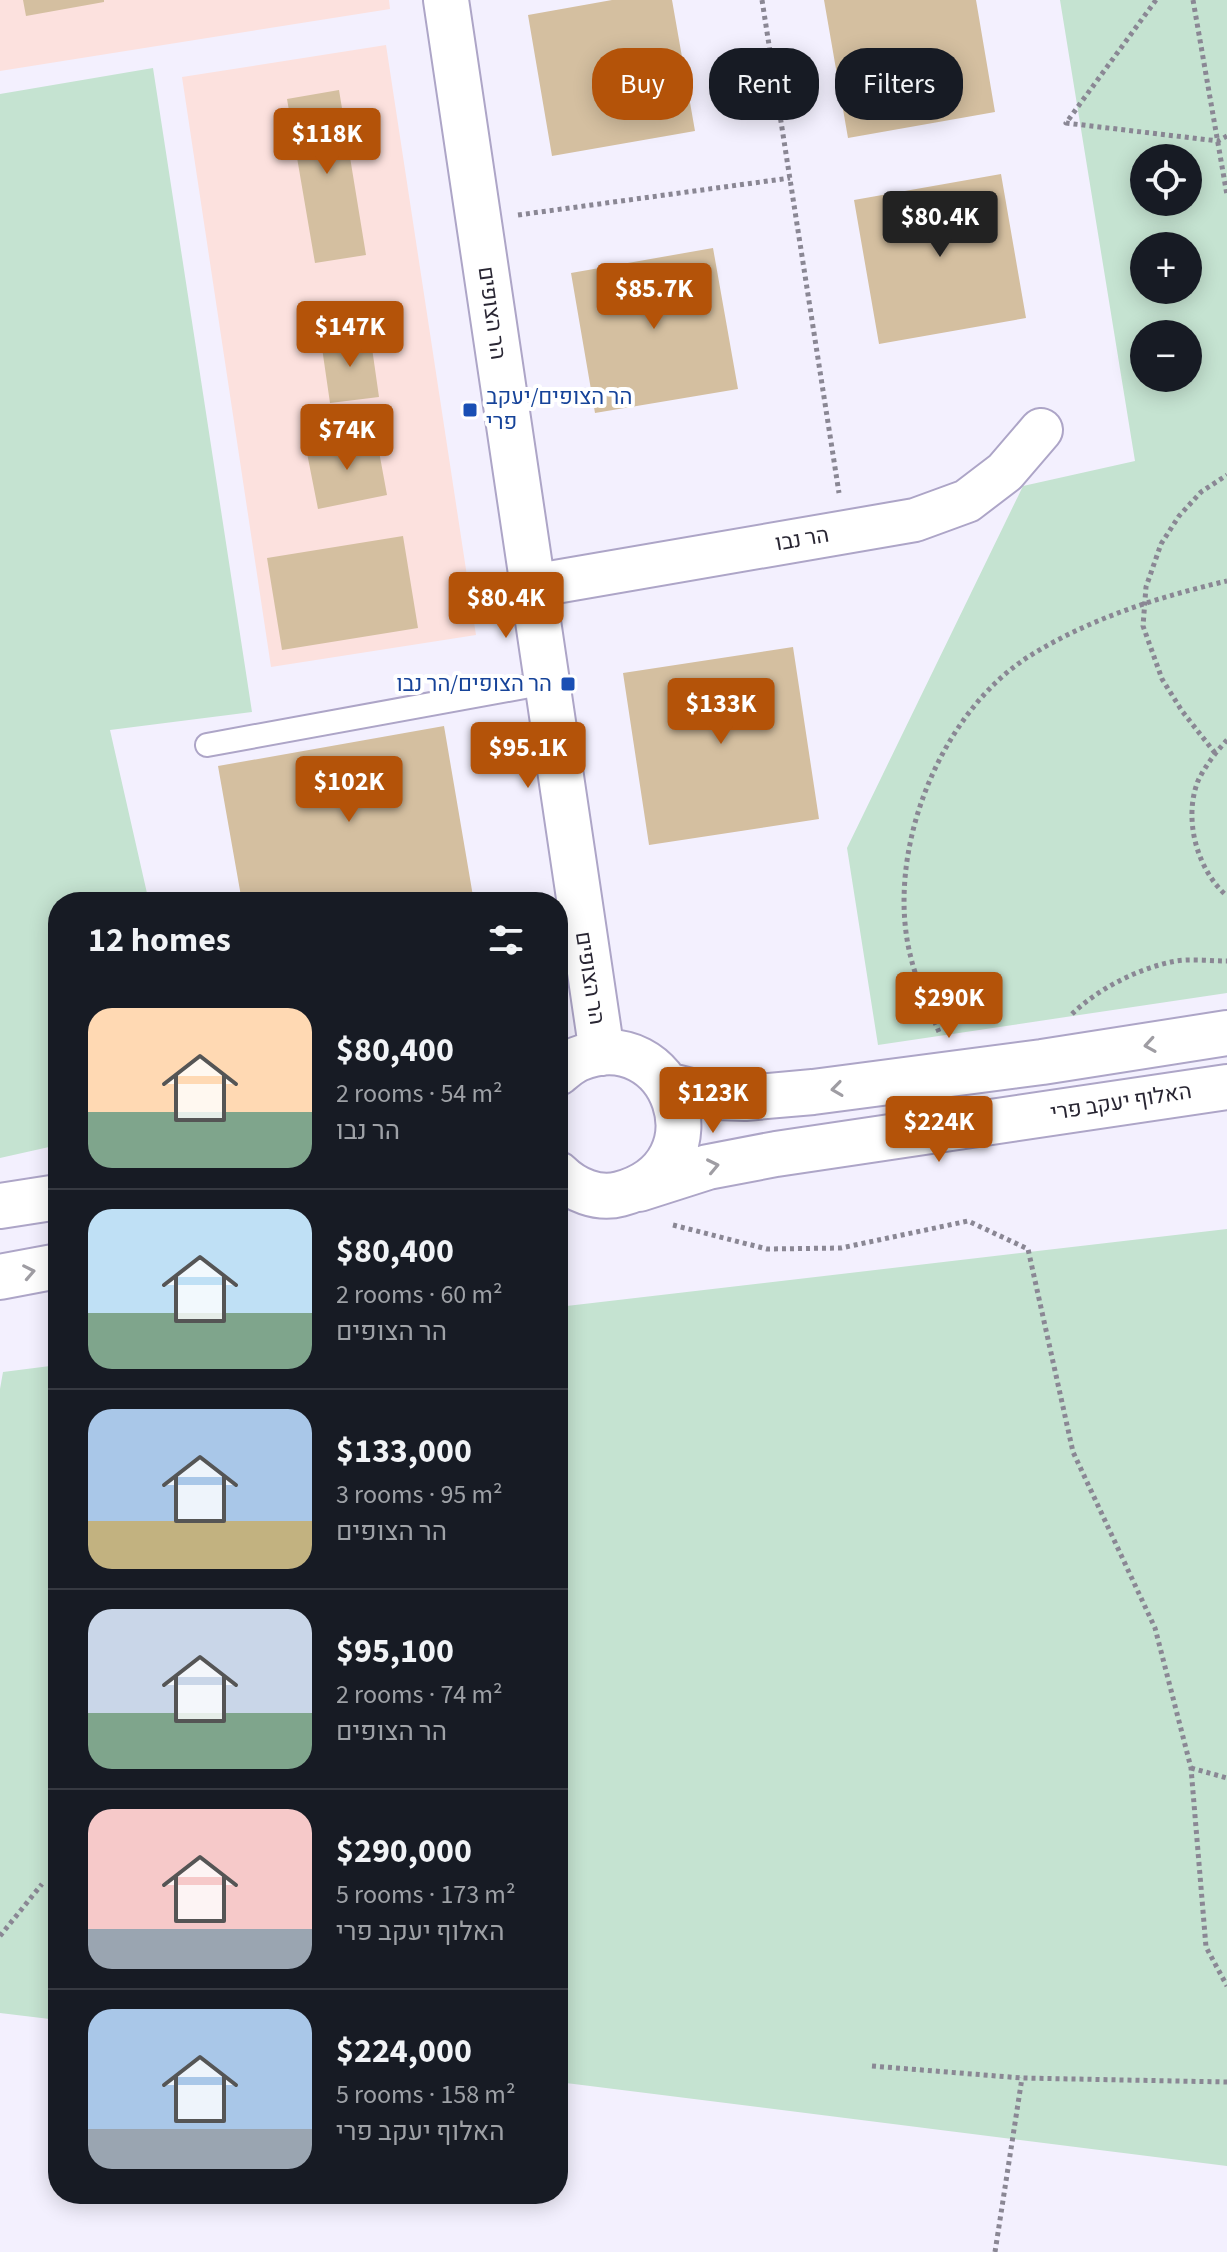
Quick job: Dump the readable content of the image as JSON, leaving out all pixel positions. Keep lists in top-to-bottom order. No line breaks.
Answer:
{"streets":{"street":["הר הצופים","הר נבו","האלוף יעקב פרי"]},"crossings":[["הר הצופים","הר נבו"]],"places":{"transit":["הר הצופים/יעקב פרי","הר הצופים/הר נבו"]},"page":{"chip":["Buy","Rent","Filters"],"price":["$118K","$80.4K","$85.7K","$147K","$74K","$80.4K","$133K","$95.1K","$102K","$290K","$123K","$224K"],"map_buttons":["+","−"],"heading":"12 homes","list":[{"name":"$80,400","note":"2 rooms · 54 m² · הר נבו"},{"name":"$80,400","note":"2 rooms · 60 m² · הר הצופים"},{"name":"$133,000","note":"3 rooms · 95 m² · הר הצופים"},{"name":"$95,100","note":"2 rooms · 74 m² · הר הצופים"},{"name":"$290,000","note":"5 rooms · 173 m² · האלוף יעקב פרי"},{"name":"$224,000","note":"5 rooms · 158 m² · האלוף יעקב פרי"}]}}
